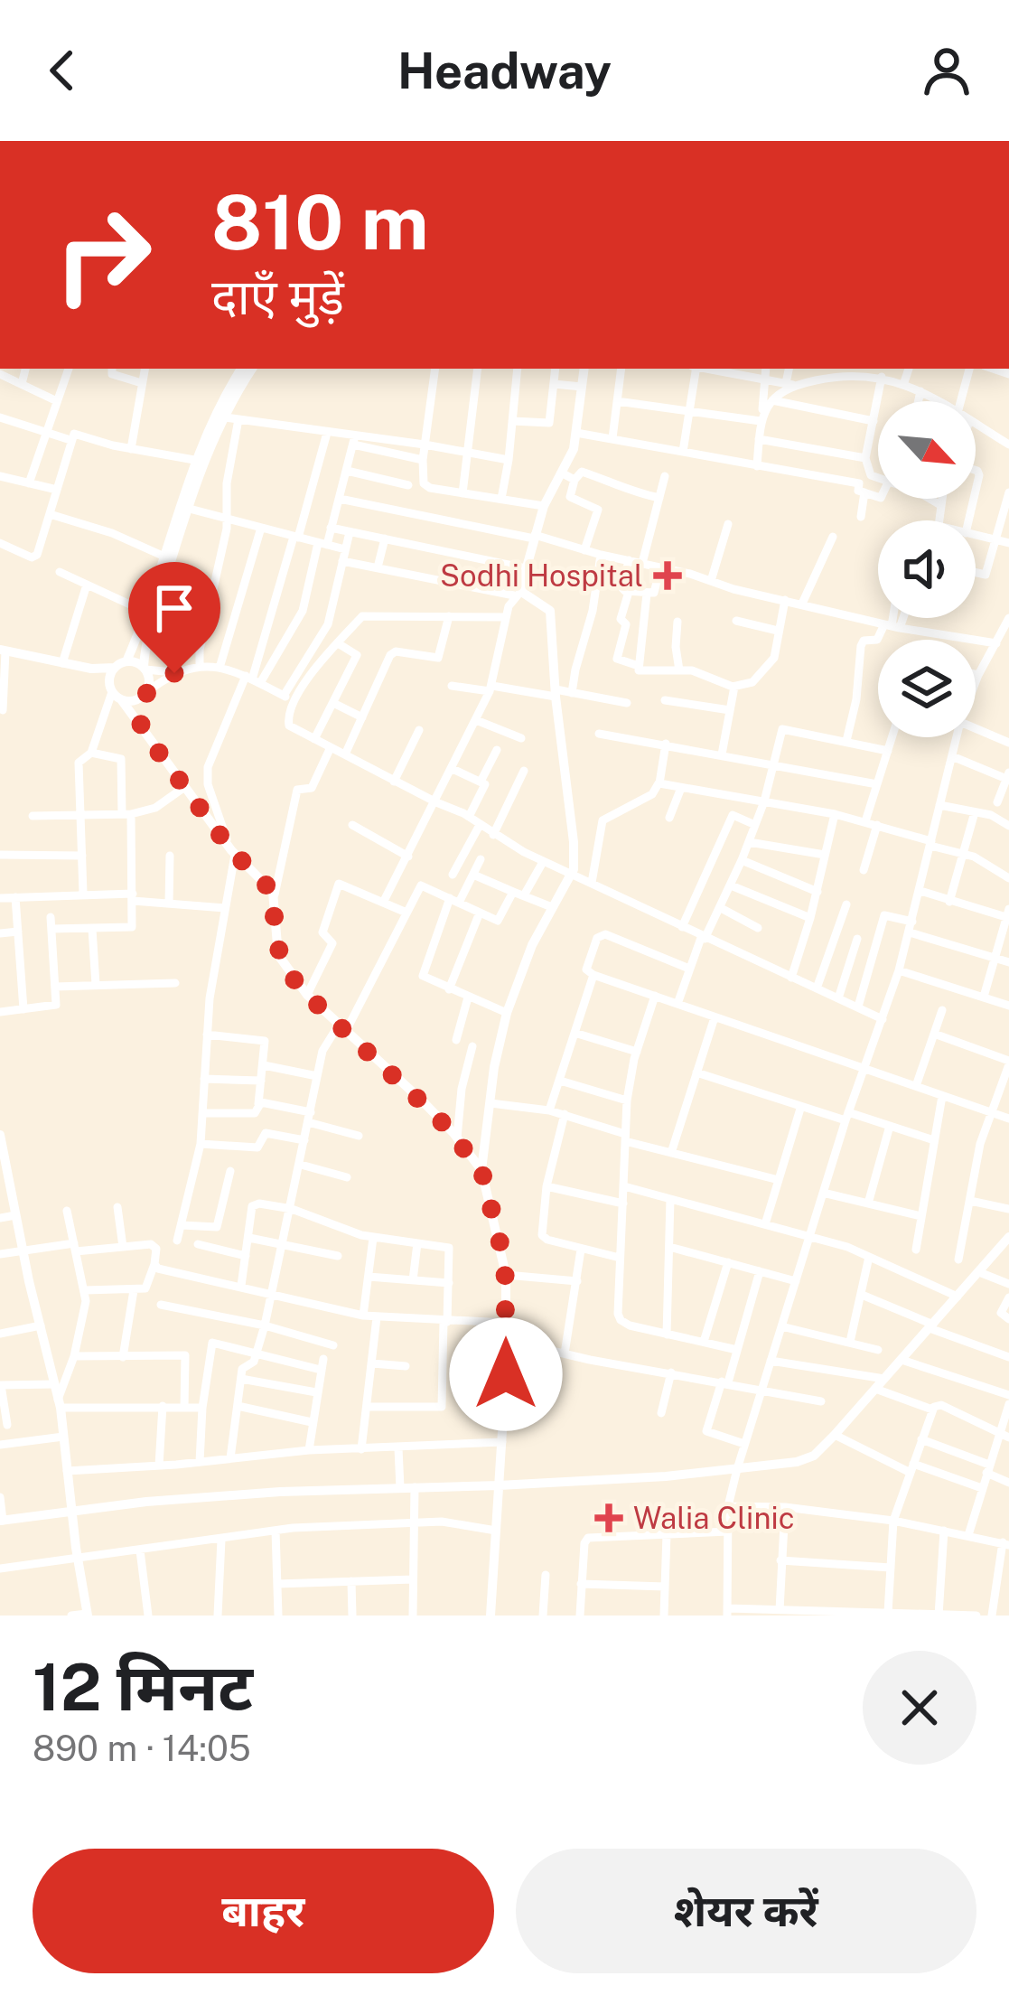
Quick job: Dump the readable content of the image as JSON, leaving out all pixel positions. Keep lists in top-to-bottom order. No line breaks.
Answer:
{"places":{"health":["Sodhi Hospital","Walia Clinic"]},"north":"bottom right","page":{"header":"Headway","turn":["810 m","दाएँ मुड़ें"],"heading":["12 मिनट","890 m · 14:05"],"buttons":["बाहर","शेयर करें"]}}
